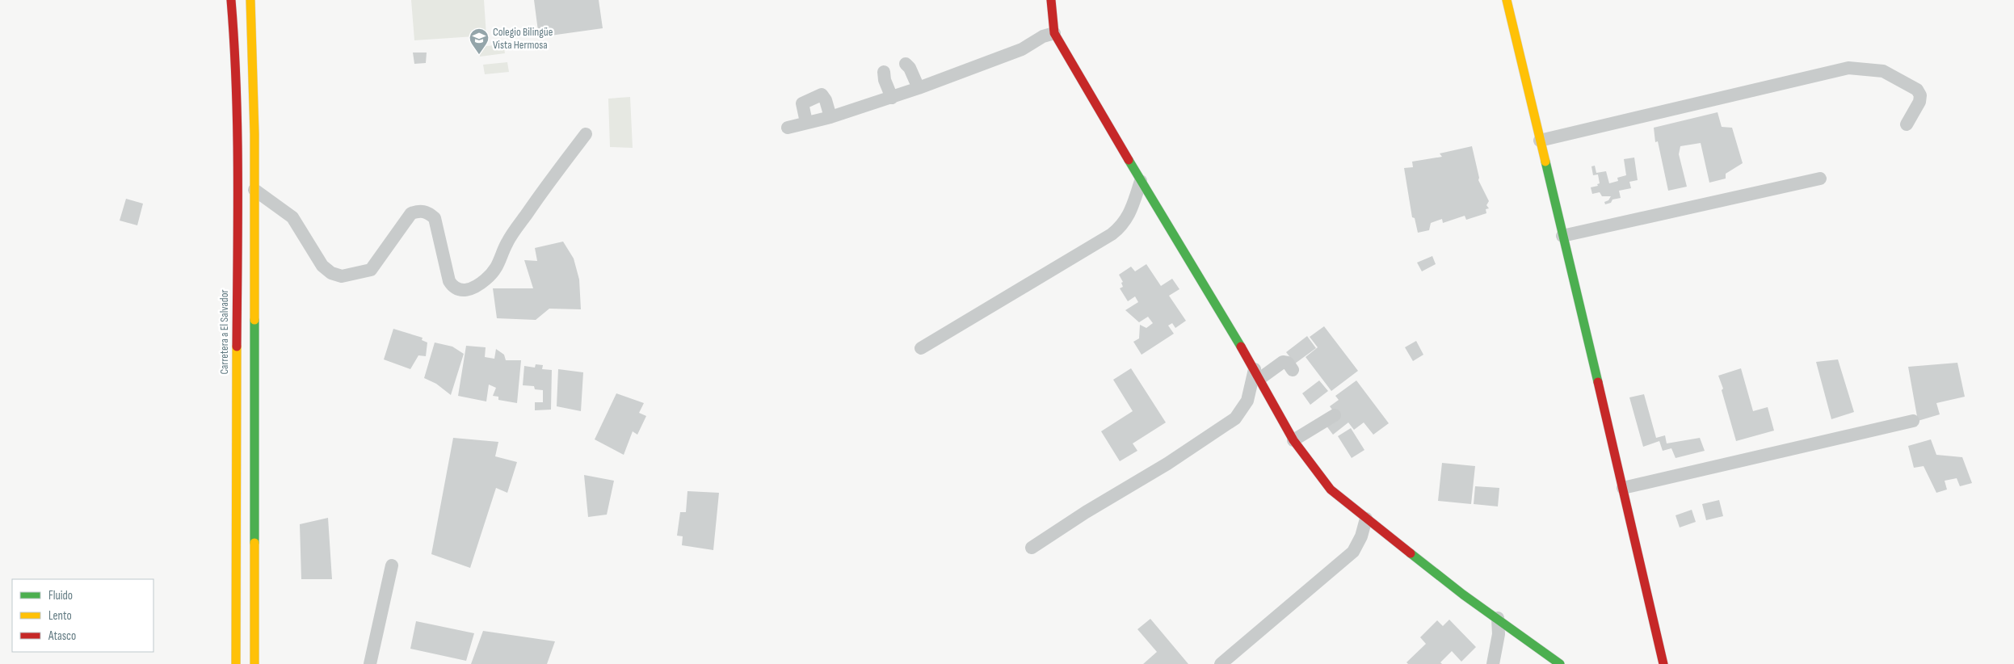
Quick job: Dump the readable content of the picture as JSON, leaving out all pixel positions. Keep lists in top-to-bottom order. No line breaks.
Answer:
{"streets":{"main road":["Carretera a El Salvador"]},"places":{"school or university":["Colegio Bilingüe Vista Hermosa"]},"legend":["Fluido","Lento","Atasco"]}
